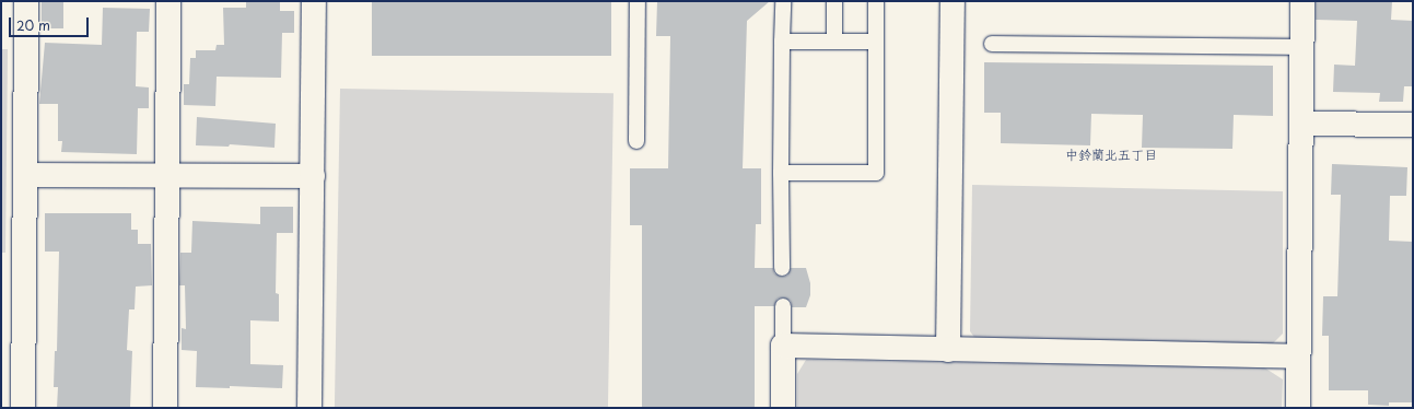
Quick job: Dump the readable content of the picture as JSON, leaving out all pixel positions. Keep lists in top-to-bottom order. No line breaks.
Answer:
{"districts":["中鈴蘭北五丁目"],"scale_bar":"20 m"}
